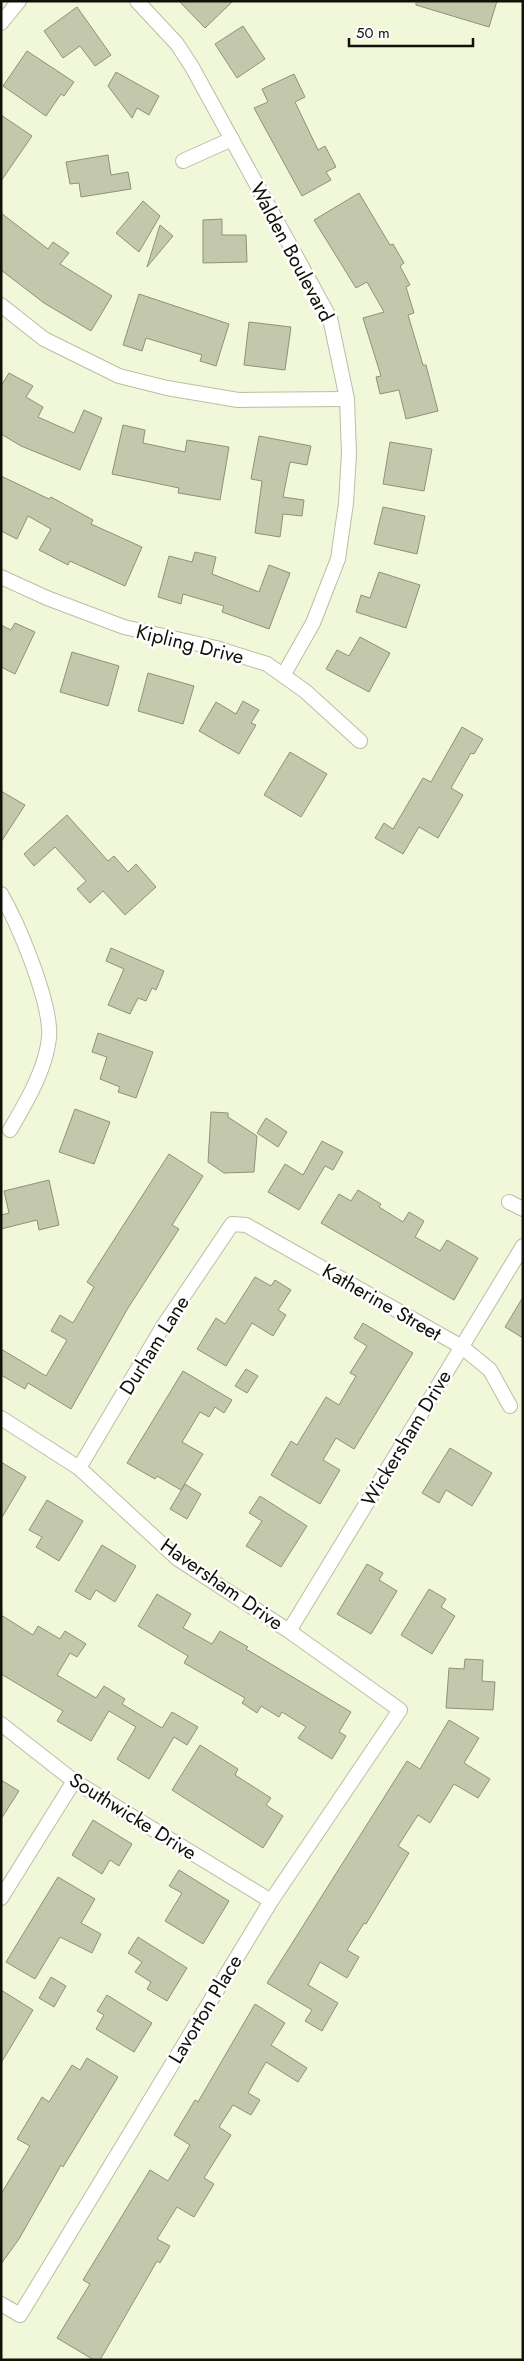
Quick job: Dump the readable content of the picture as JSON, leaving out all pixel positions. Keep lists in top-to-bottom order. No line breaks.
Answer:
{"streets":{"street":["Walden Boulevard","Kipling Drive","Katherine Street","Durham Lane","Wickersham Drive","Haversham Drive","Southwicke Drive","Lavorton Place"]},"crossings":[["Walden Boulevard","Kipling Drive"],["Katherine Street","Durham Lane"],["Katherine Street","Wickersham Drive"],["Durham Lane","Haversham Drive"],["Wickersham Drive","Haversham Drive"],["Haversham Drive","Lavorton Place"],["Southwicke Drive","Lavorton Place"]],"scale_bar":"50 m"}
